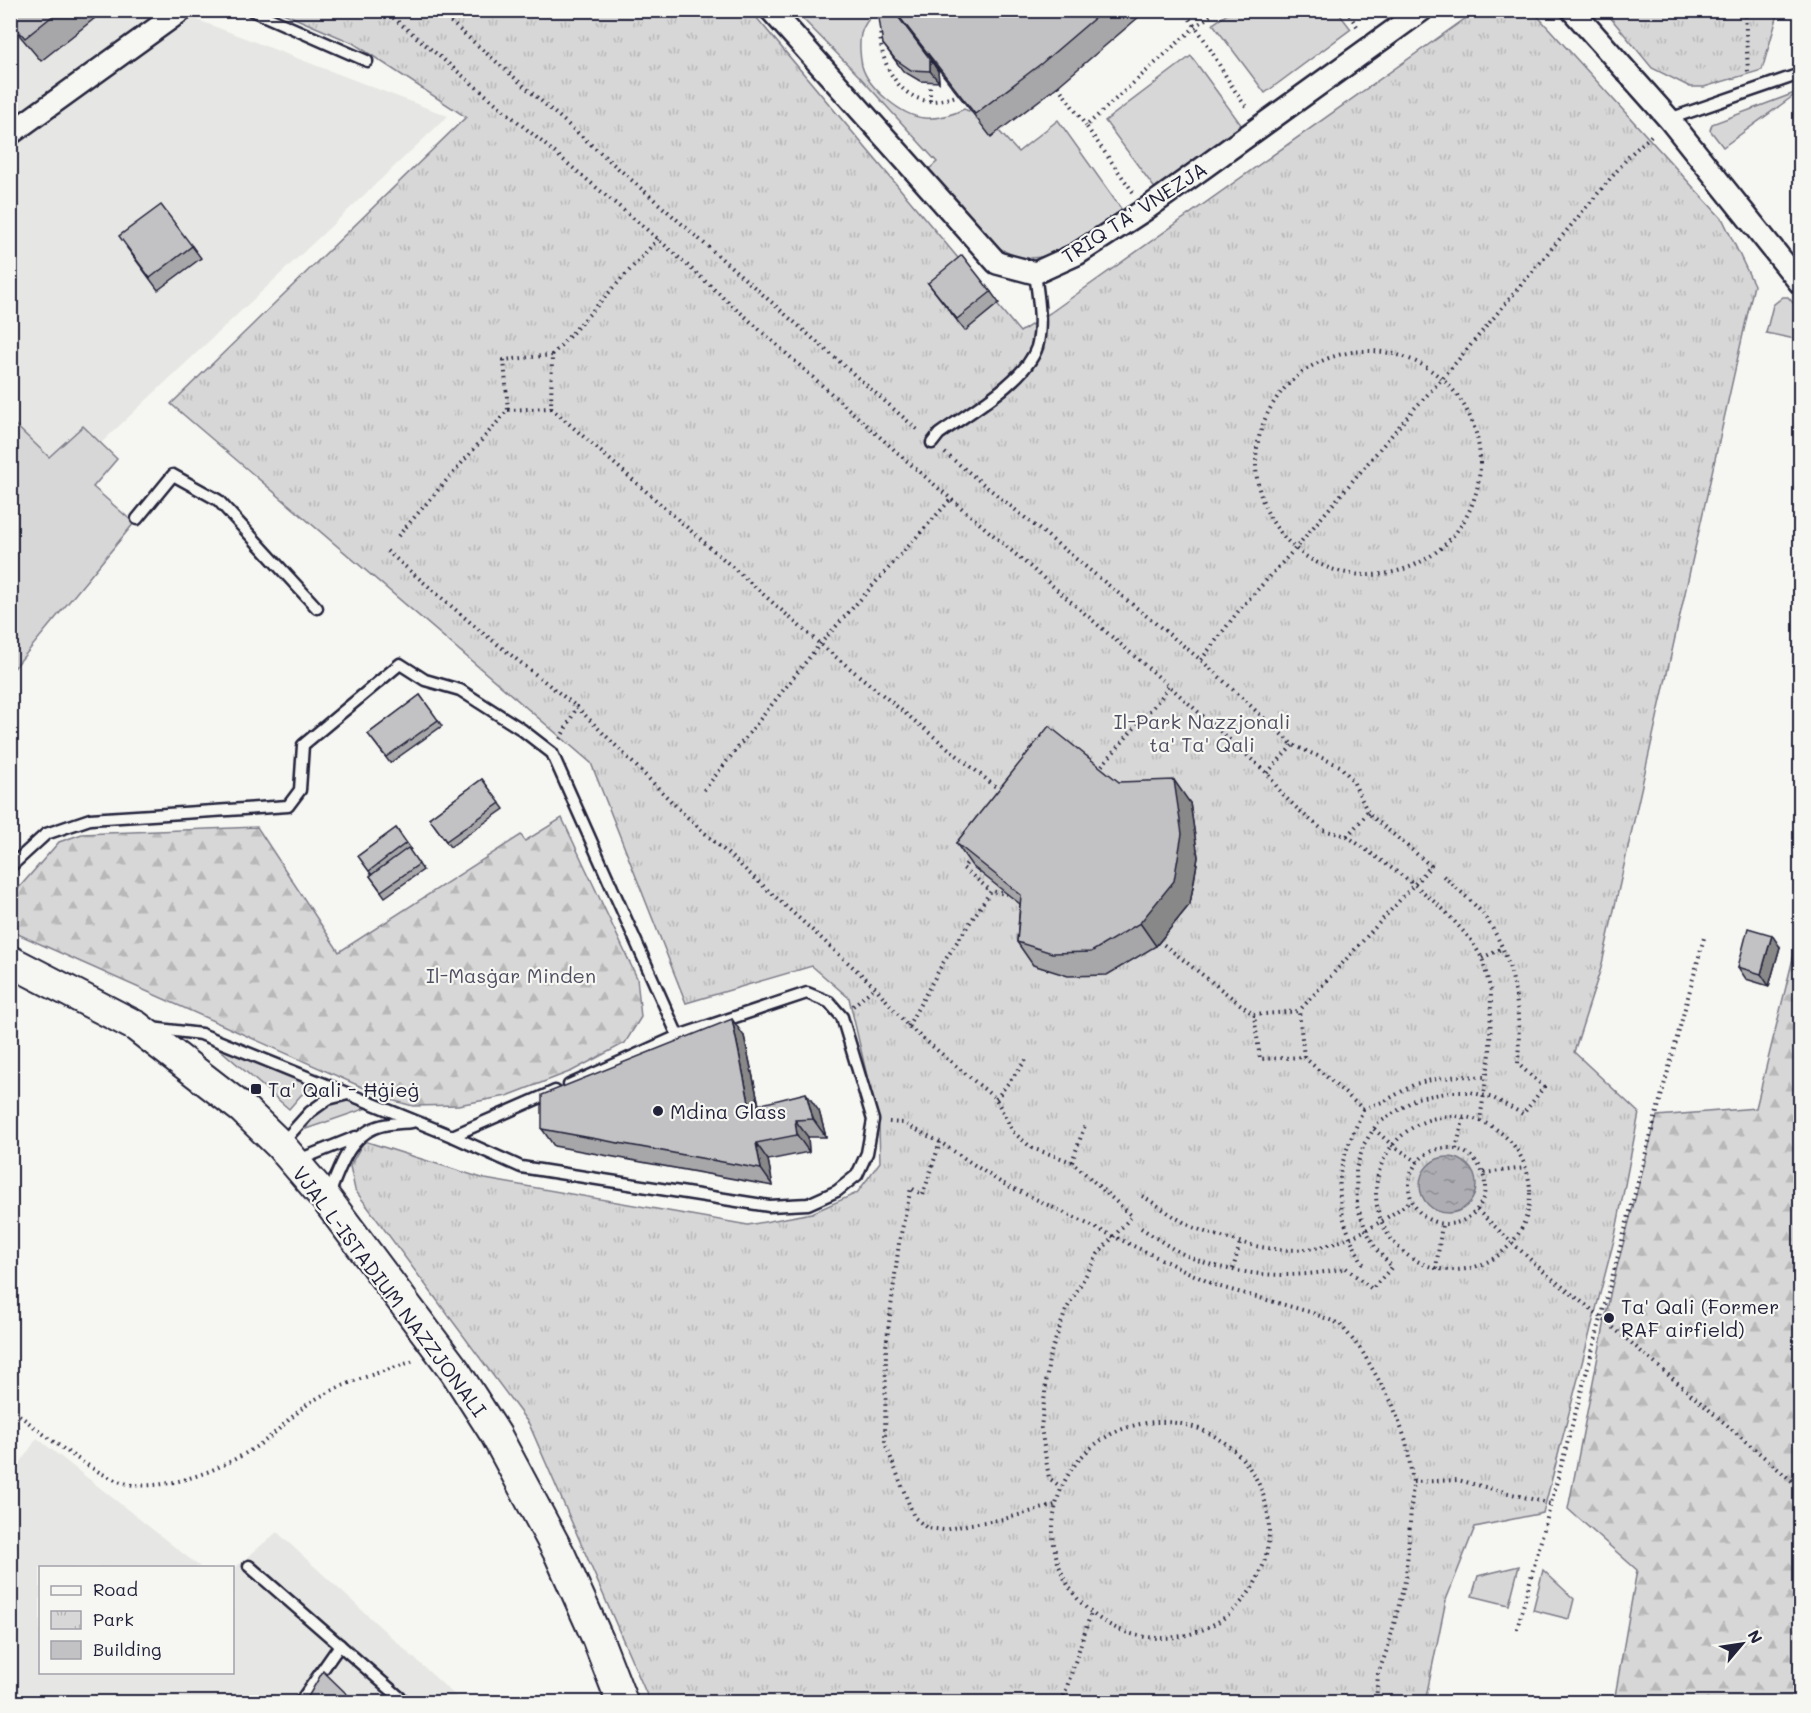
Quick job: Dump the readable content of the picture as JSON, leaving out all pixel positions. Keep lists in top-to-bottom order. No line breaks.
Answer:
{"streets":{"main road":["VJAL L-ISTADIUM NAZZJONALI"],"street":["TRIQ TA' VNEZJA"]},"parks":["Il-Park Nazzjonali ta' Ta' Qali","Il-Masġar Minden"],"places":{"transit":["Ta' Qali - Ħġieġ"],"other":["Mdina Glass","Ta' Qali (Former RAF airfield)"]},"legend":["Road","Park","Building"],"north":"top right"}
